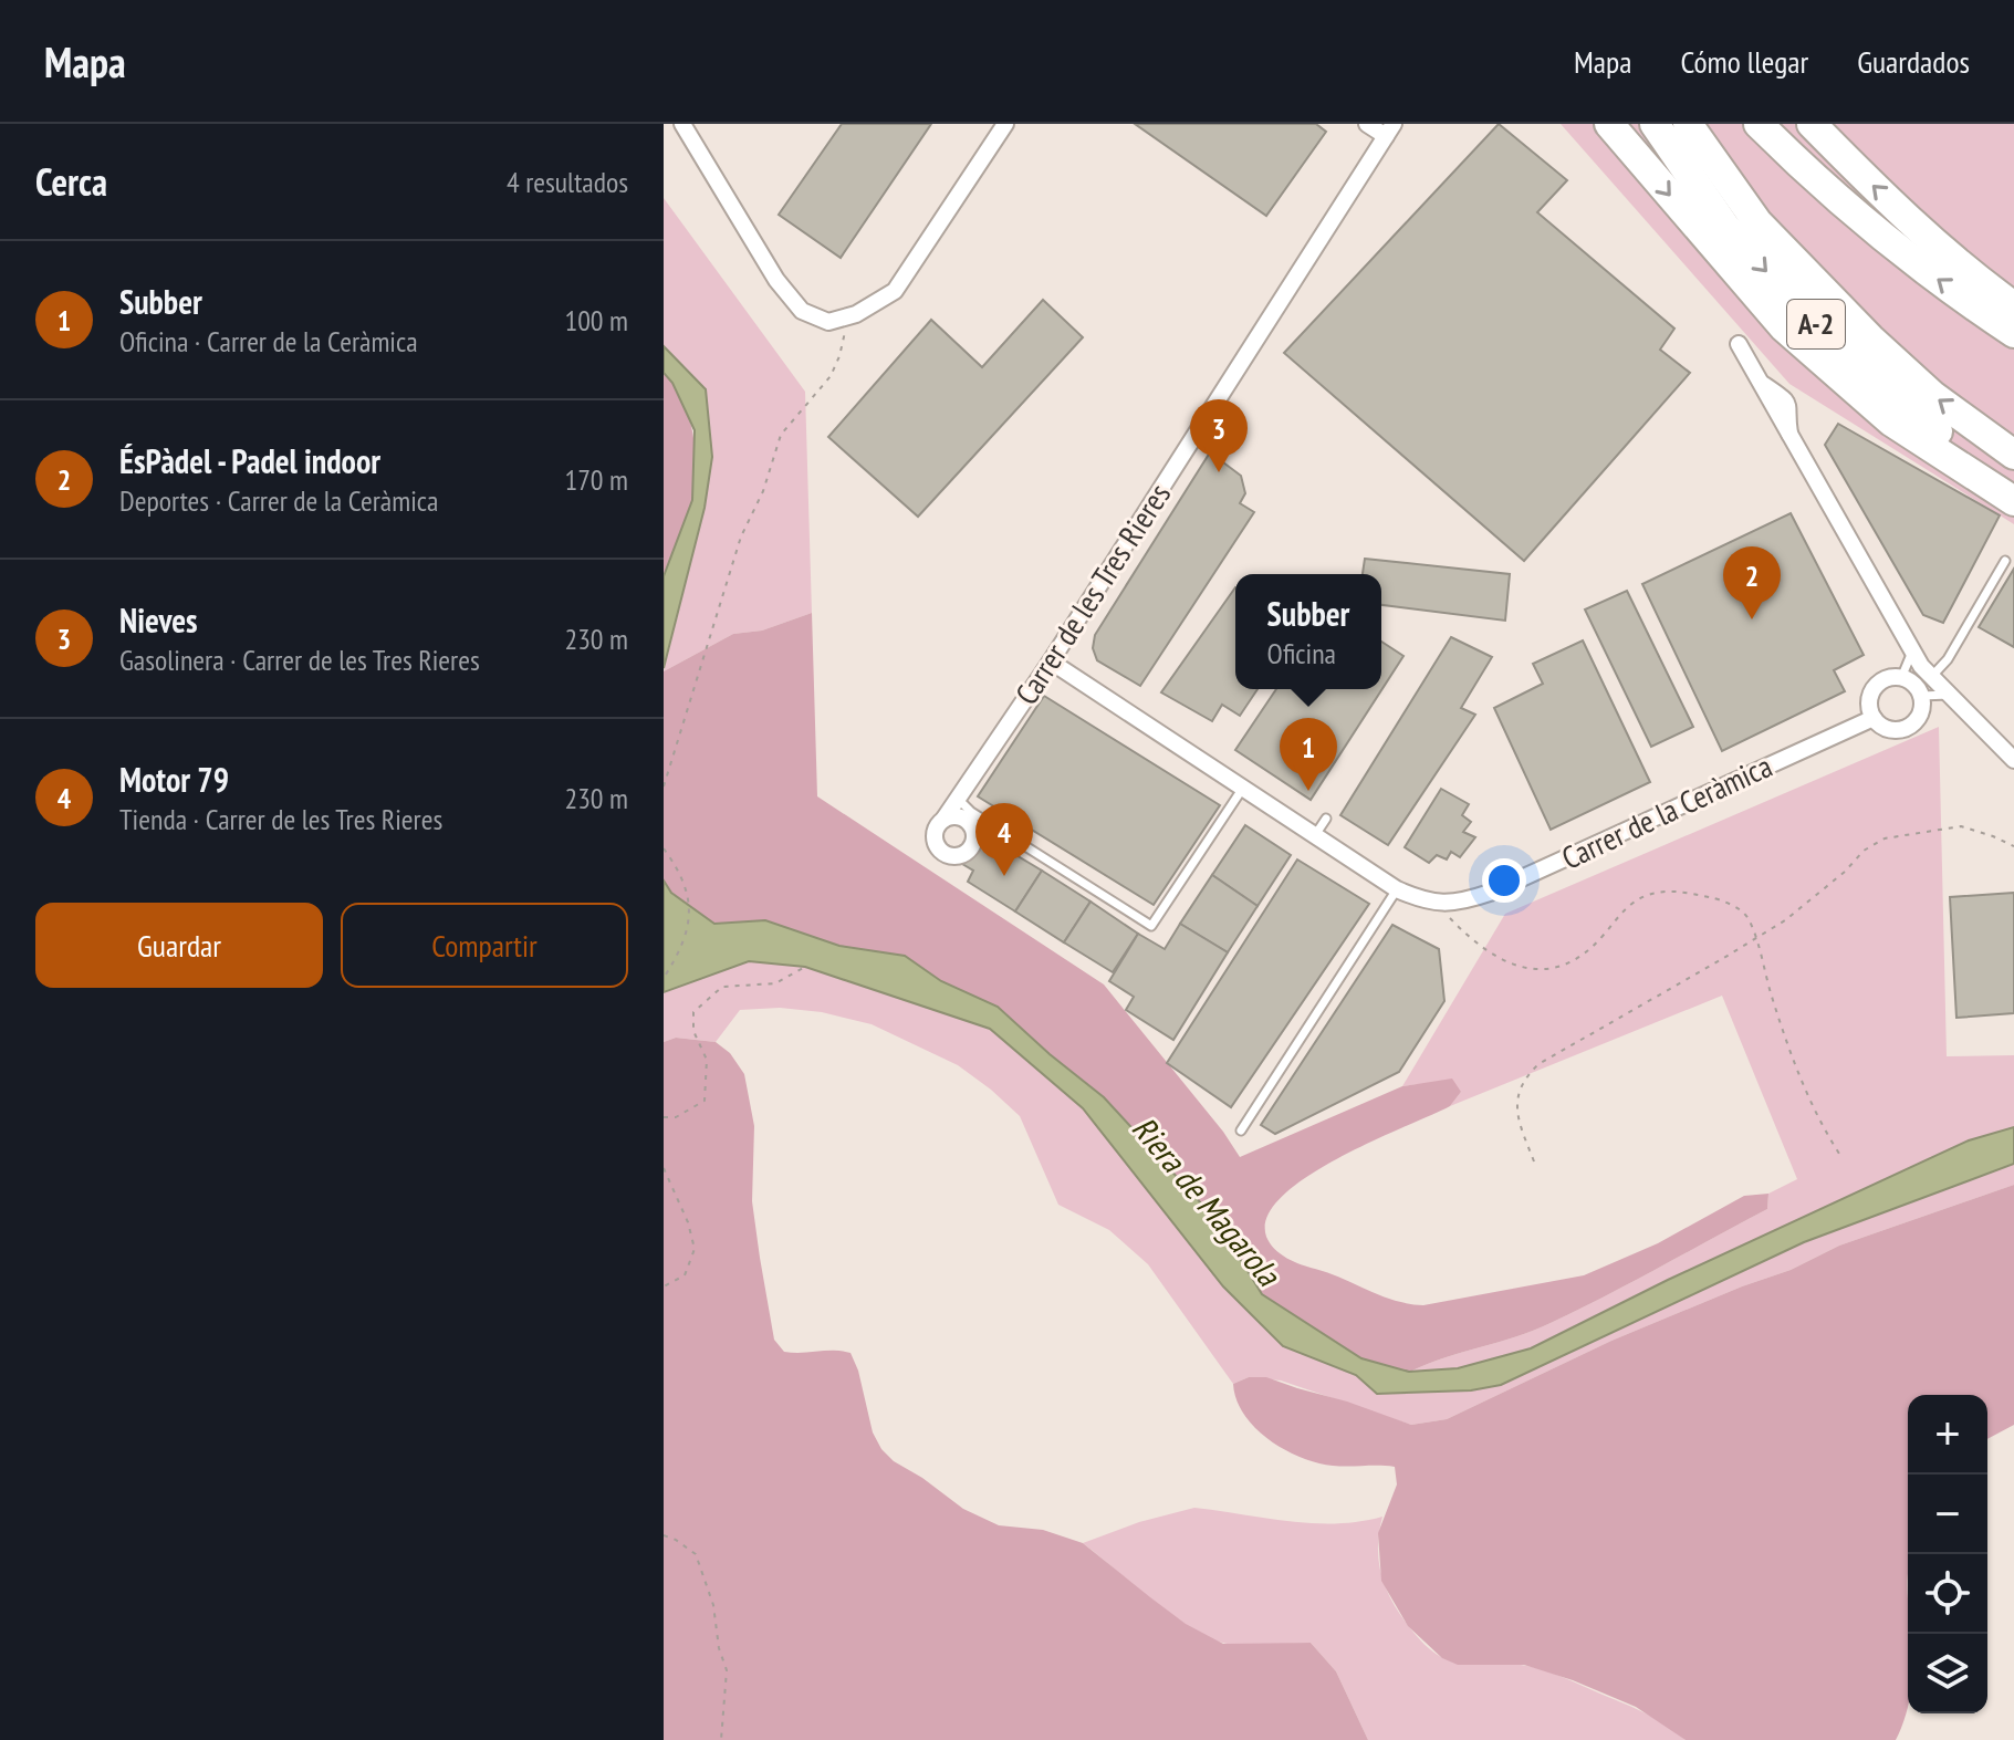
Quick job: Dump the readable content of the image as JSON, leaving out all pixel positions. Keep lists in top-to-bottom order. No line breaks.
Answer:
{"streets":{"highway":["A-2"],"street":["Carrer de les Tres Rieres","Carrer de la Ceràmica"]},"water":["Riera de Magarola"],"page":{"header":"Mapa","nav":["Mapa","Cómo llegar","Guardados"],"heading":["Cerca","4 resultados"],"list":[{"mark":"1","name":"Subber","note":"Oficina · Carrer de la Ceràmica","value":"100 m"},{"mark":"2","name":"ÉsPàdel - Padel indoor","note":"Deportes · Carrer de la Ceràmica","value":"170 m"},{"mark":"3","name":"Nieves","note":"Gasolinera · Carrer de les Tres Rieres","value":"230 m"},{"mark":"4","name":"Motor 79","note":"Tienda · Carrer de les Tres Rieres","value":"230 m"}],"pins":["3","2","1","4"],"popup":["Subber","Oficina"],"buttons":["Guardar","Compartir"],"map_buttons":["+","−"]}}
